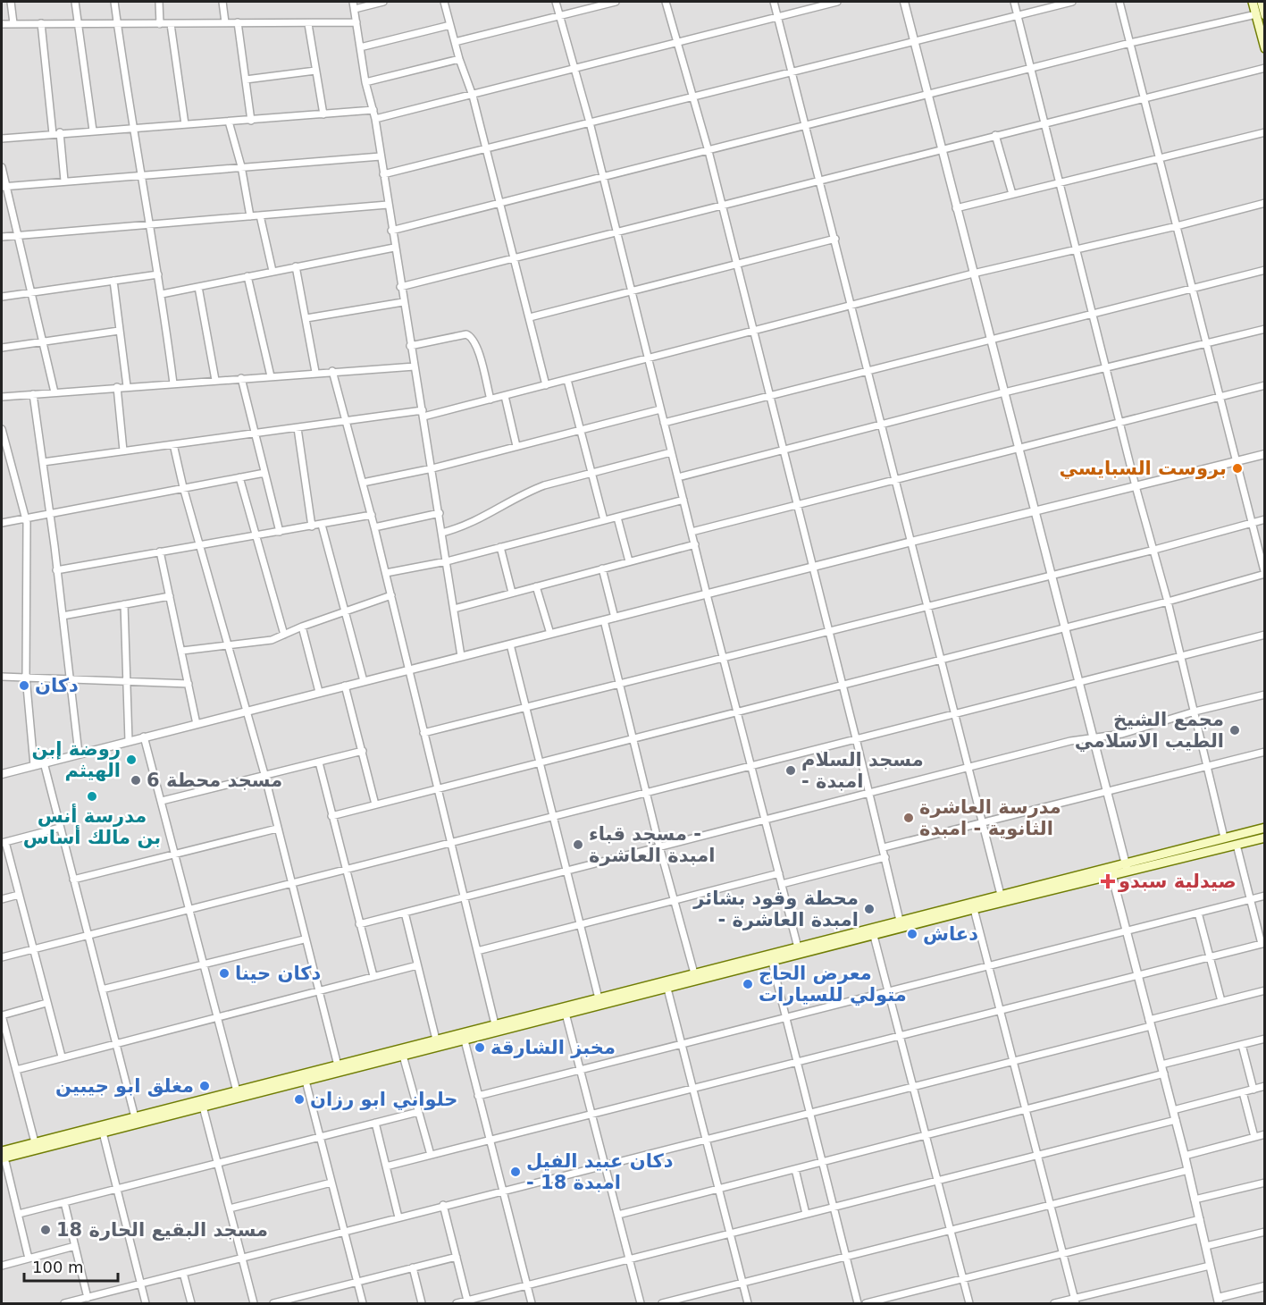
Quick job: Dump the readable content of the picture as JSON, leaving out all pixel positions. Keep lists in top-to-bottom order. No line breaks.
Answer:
{"places":{"other":["بروست السبايسي","دكان","مجمع الشيخ الطيب الاسلامي","روضة إبن الهيثم","مسجد السلام - امبدة","مسجد محطة 6","مدرسة أنس بن مالك أساس","مدرسة العاشرة الثانوية - امبدة","مسجد قباء - امبدة العاشرة","محطة وقود بشائر - امبدة العاشرة","دعاش","دكان حينا","معرض الحاج متولي للسيارات","مخبز الشارقة","مغلق ابو جيبين","حلواني ابو رزان","دكان عبيد الفيل - امبدة 18","مسجد البقيع الحارة 18"],"health":["صيدلية سبدو"]},"scale_bar":"100 m"}
